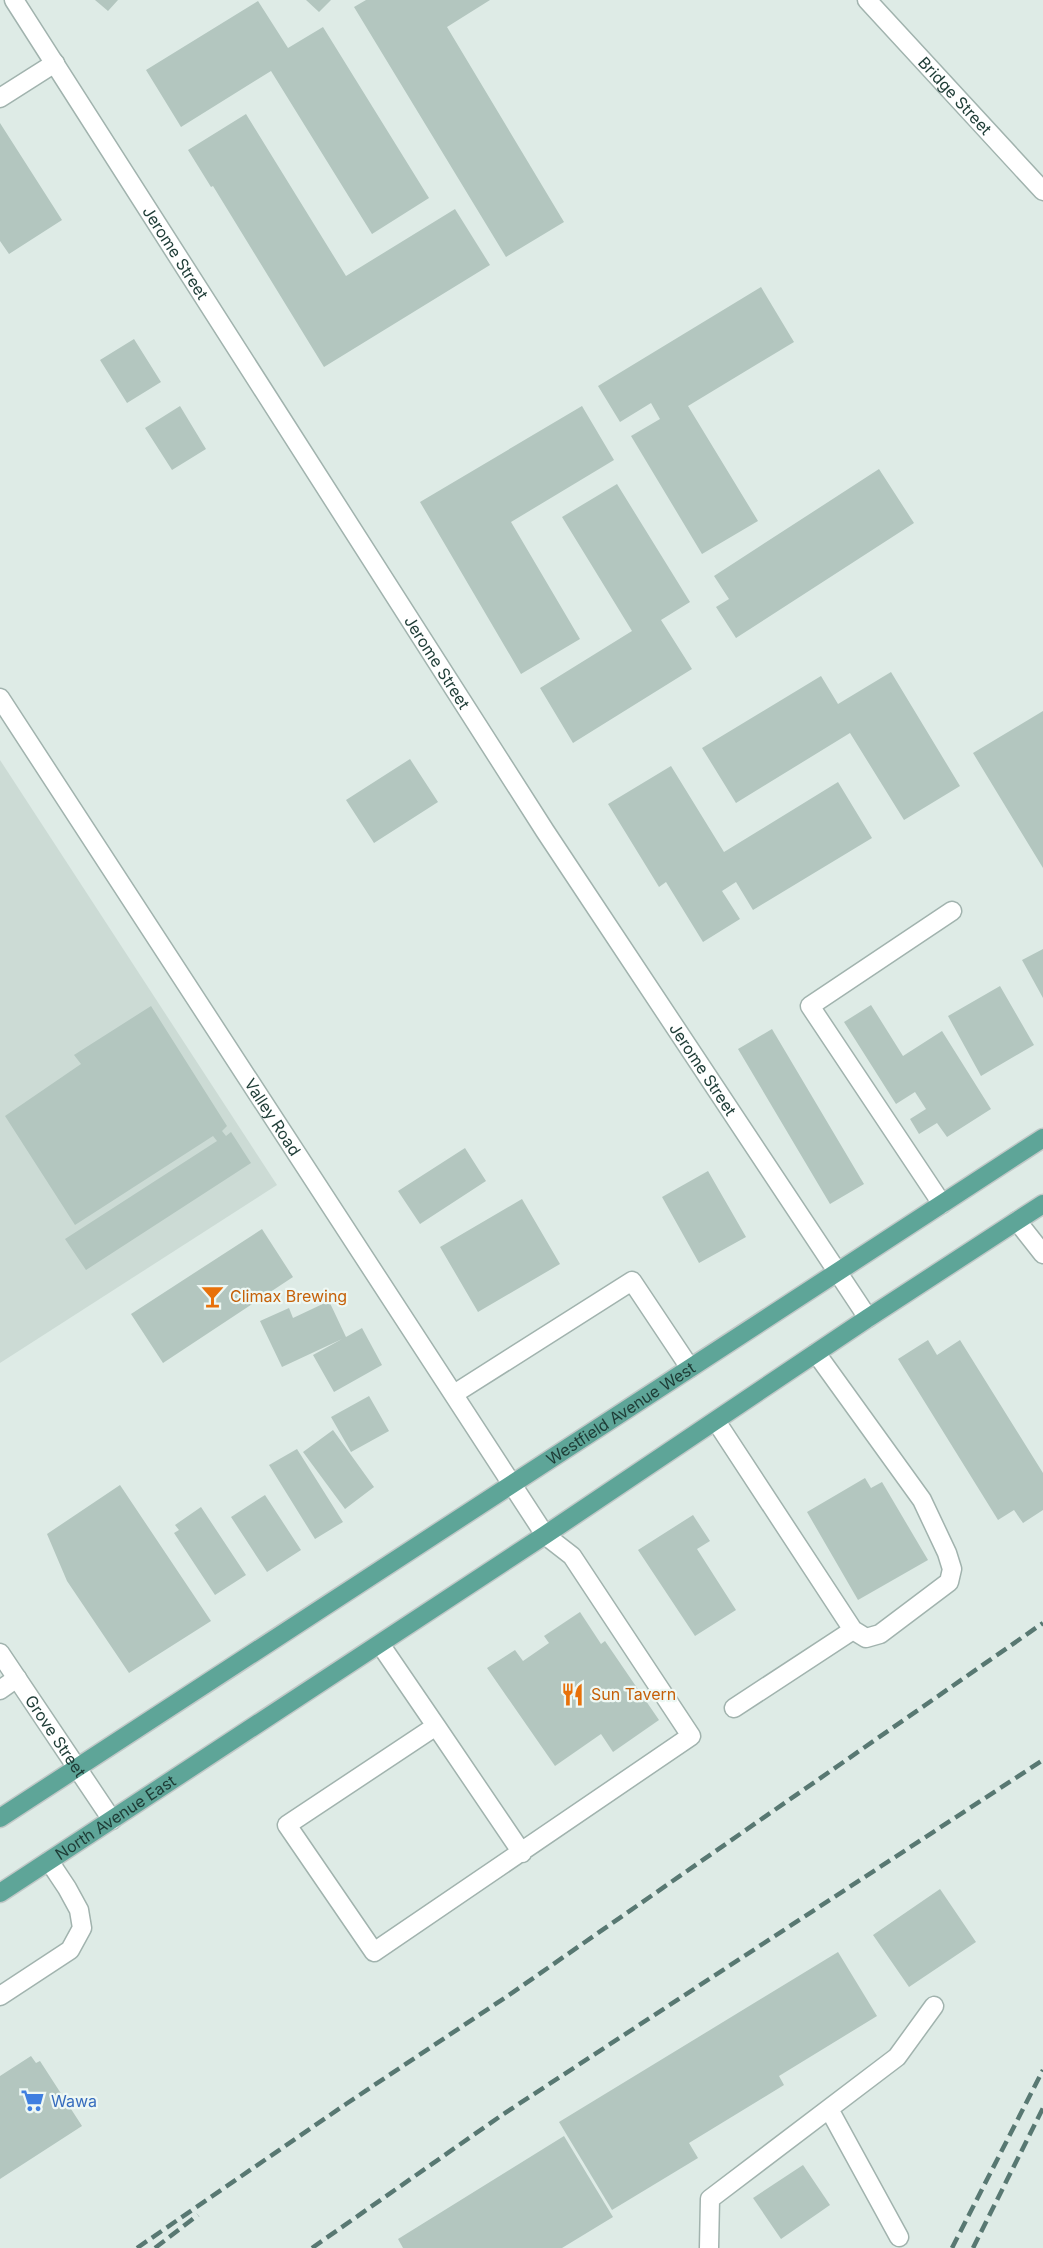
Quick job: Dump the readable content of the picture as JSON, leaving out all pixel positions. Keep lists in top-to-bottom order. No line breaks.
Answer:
{"streets":{"main road":["Westfield Avenue West","North Avenue East"],"street":["Bridge Street","Jerome Street","Valley Road","Grove Street"]},"crossings":[["Jerome Street","Westfield Avenue West"],["Valley Road","Westfield Avenue West"],["Westfield Avenue West","Grove Street"],["Grove Street","North Avenue East"]],"places":{"bar":["Climax Brewing"],"restaurant":["Sun Tavern"],"supermarket":["Wawa"]}}
